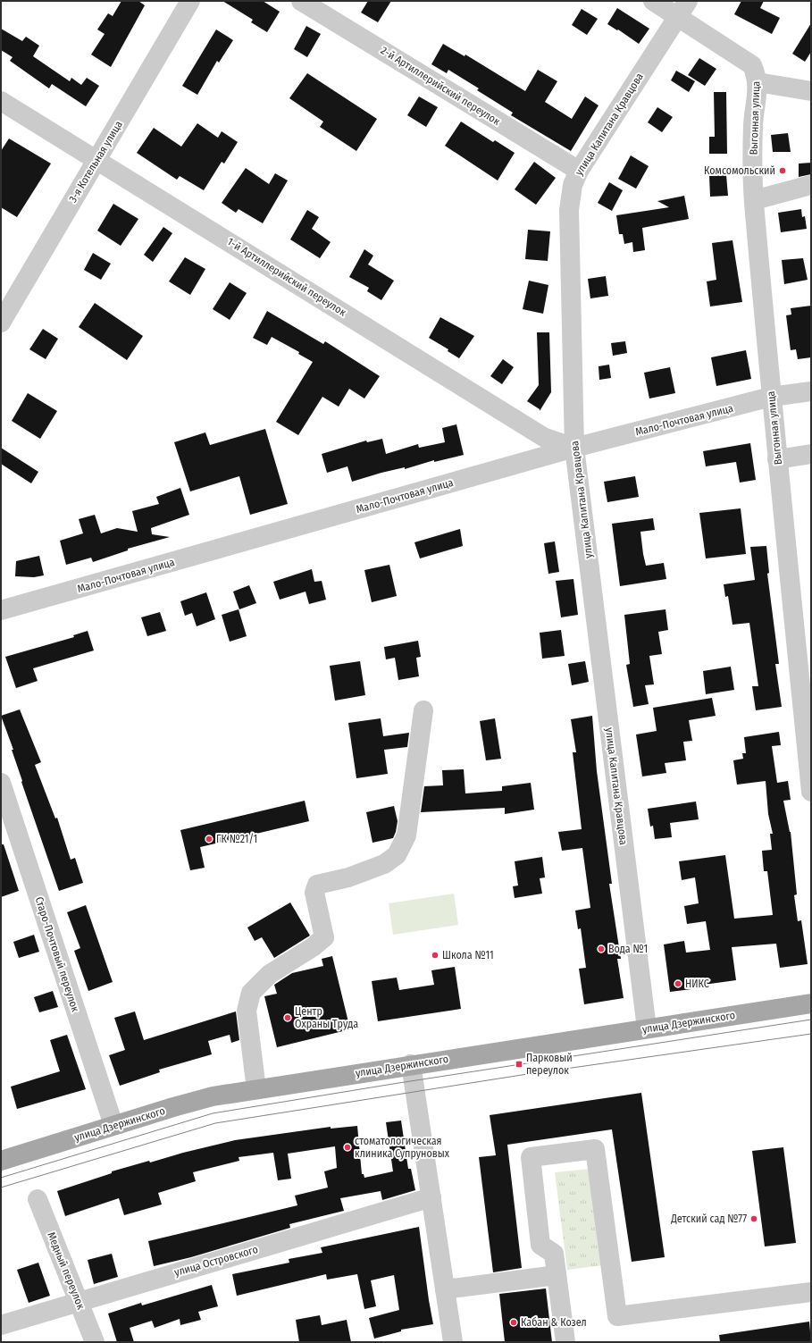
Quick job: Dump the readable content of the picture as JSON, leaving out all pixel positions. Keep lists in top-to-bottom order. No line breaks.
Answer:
{"streets":{"main road":["улица Дзержинского"],"street":["2-й Артиллерийский переулок","Выгонная улица","улица Капитана Кравцова","3-я Котельная улица","1-й Артиллерийский переулок","Мало-Почтовая улица","Старо-Почтовый переулок","улица Островского","Медный переулок"]},"crossings":[["2-й Артиллерийский переулок","улица Капитана Кравцова"],["Выгонная улица","Мало-Почтовая улица"],["улица Капитана Кравцова","1-й Артиллерийский переулок"],["улица Капитана Кравцова","Мало-Почтовая улица"],["улица Капитана Кравцова","улица Дзержинского"],["3-я Котельная улица","1-й Артиллерийский переулок"],["1-й Артиллерийский переулок","Мало-Почтовая улица"],["Старо-Почтовый переулок","улица Дзержинского"],["улица Островского","Медный переулок"]],"places":{"other":["Комсомольский","ГК №21/1","Вода №1","Школа №11","НИКС","Центр Охраны Труда","стоматологическая клиника Супруновых","Детский сад №77","Кабан & Козел"],"transit":["Парковый переулок"]}}
